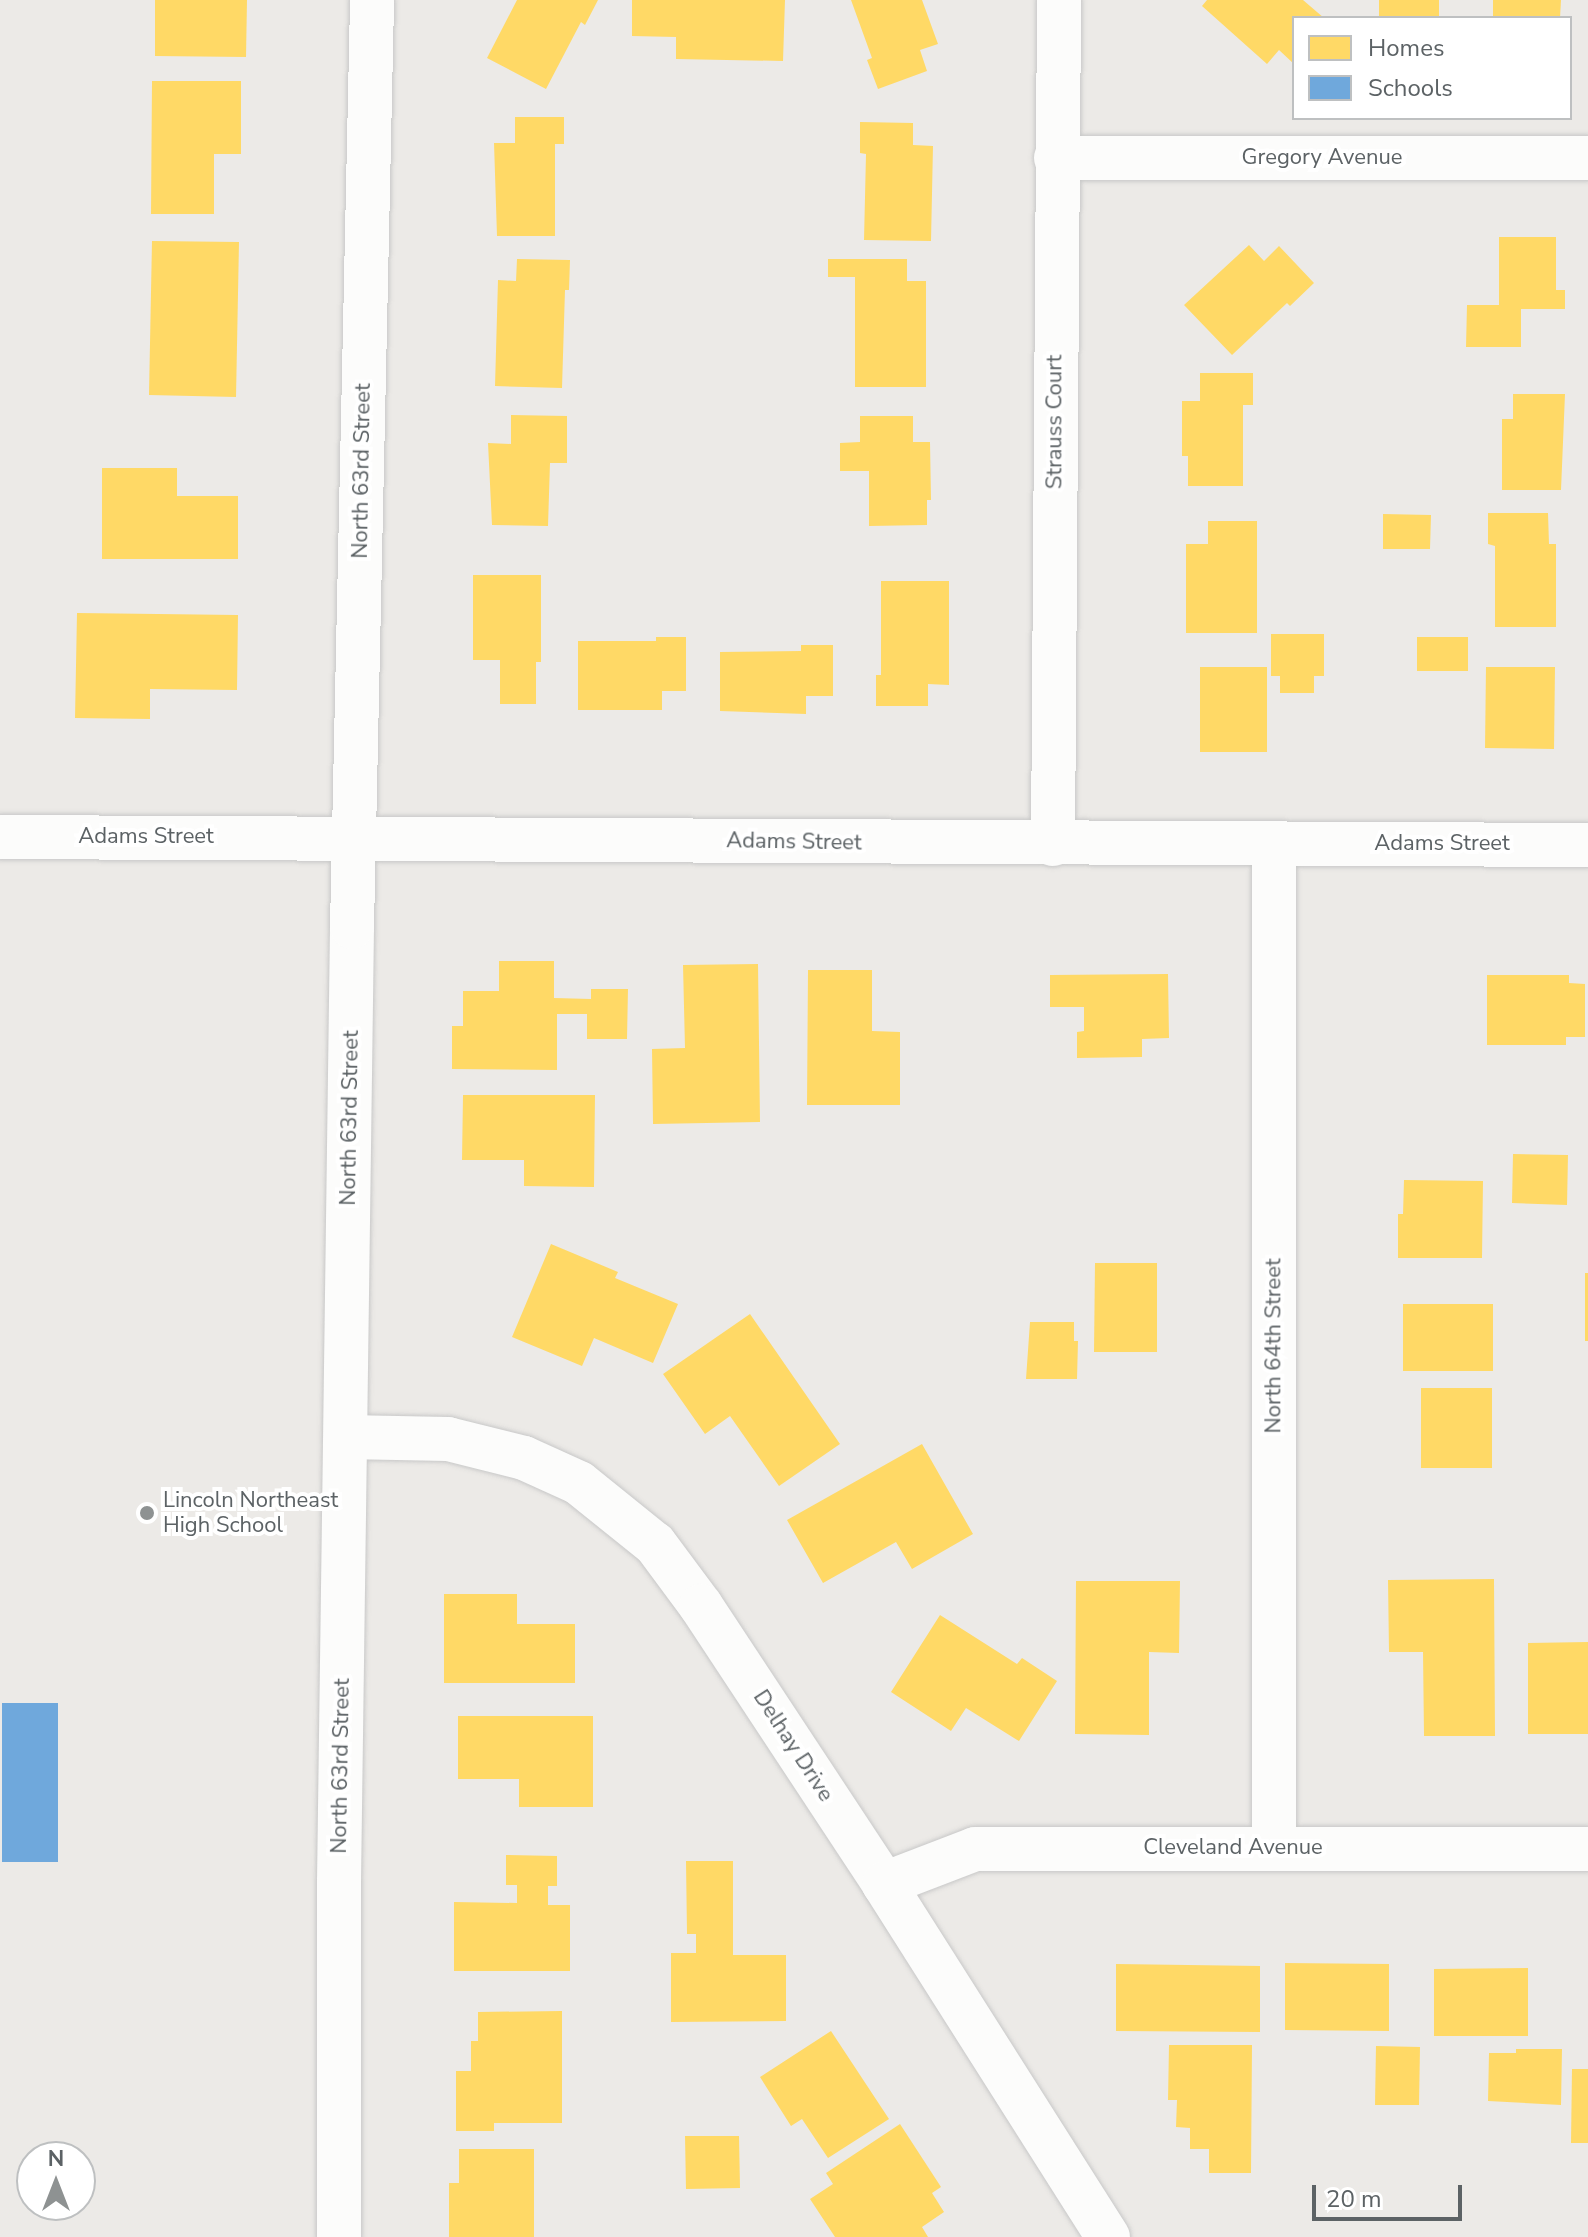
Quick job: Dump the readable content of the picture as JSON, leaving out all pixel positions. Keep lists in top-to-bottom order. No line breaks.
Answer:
{"streets":{"street":["Gregory Avenue","Strauss Court","North 63rd Street","Adams Street","North 64th Street","Delhay Drive","Cleveland Avenue"]},"crossings":[["Gregory Avenue","Strauss Court"],["Strauss Court","Adams Street"],["North 63rd Street","Adams Street"],["North 63rd Street","Delhay Drive"],["Adams Street","North 64th Street"],["North 64th Street","Cleveland Avenue"],["Delhay Drive","Cleveland Avenue"]],"places":["Lincoln Northeast High School"],"legend":["Homes","Schools"],"scale_bar":"20 m","north":"top"}
